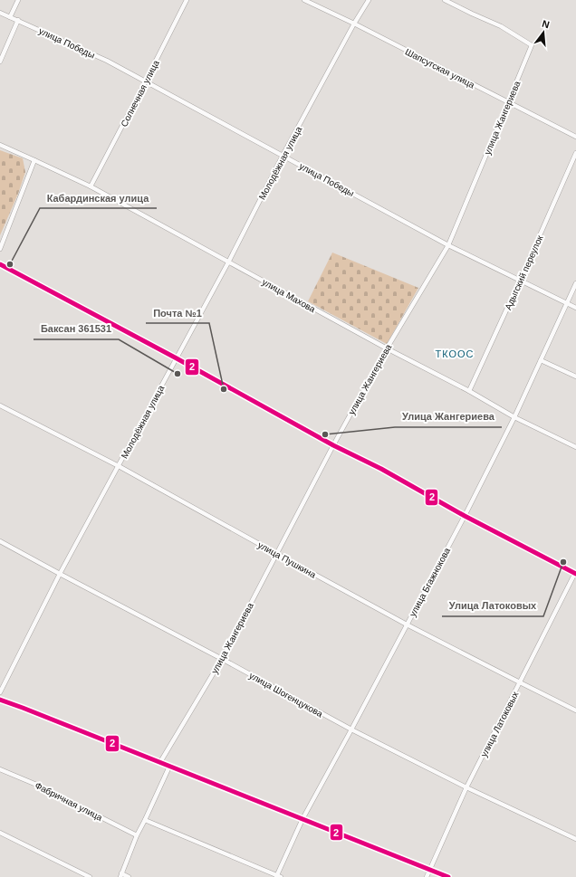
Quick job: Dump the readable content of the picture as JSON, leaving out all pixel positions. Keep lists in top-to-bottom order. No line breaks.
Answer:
{"streets":{"street":["улица Победы","Шапсугская улица","Солнечная улица","улица Жангериева","Молодёжная улица","Адыгский переулок","улица Махова","улица Пушкина","улица Бгажнокова","улица Шогенцукова","улица Латоковых","Фабричная улица"]},"crossings":[["улица Победы","Солнечная улица"],["улица Победы","улица Жангериева"],["улица Победы","Молодёжная улица"],["улица Победы","Адыгский переулок"],["улица Победы","улица Бгажнокова"],["Шапсугская улица","улица Жангериева"],["Шапсугская улица","Молодёжная улица"],["Солнечная улица","улица Махова"],["улица Жангериева","улица Махова"],["улица Жангериева","улица Пушкина"],["улица Жангериева","улица Шогенцукова"],["Молодёжная улица","улица Махова"],["Молодёжная улица","улица Пушкина"],["Молодёжная улица","улица Шогенцукова"],["Адыгский переулок","улица Махова"],["улица Махова","улица Бгажнокова"],["улица Пушкина","улица Бгажнокова"],["улица Пушкина","улица Латоковых"],["улица Бгажнокова","улица Шогенцукова"],["улица Шогенцукова","улица Латоковых"]],"districts":["ТКООС"],"places":["Кабардинская улица","Баксан 361531","Почта №1","Улица Жангериева","Улица Латоковых"],"lines":["transit line 2"],"north":"top"}
